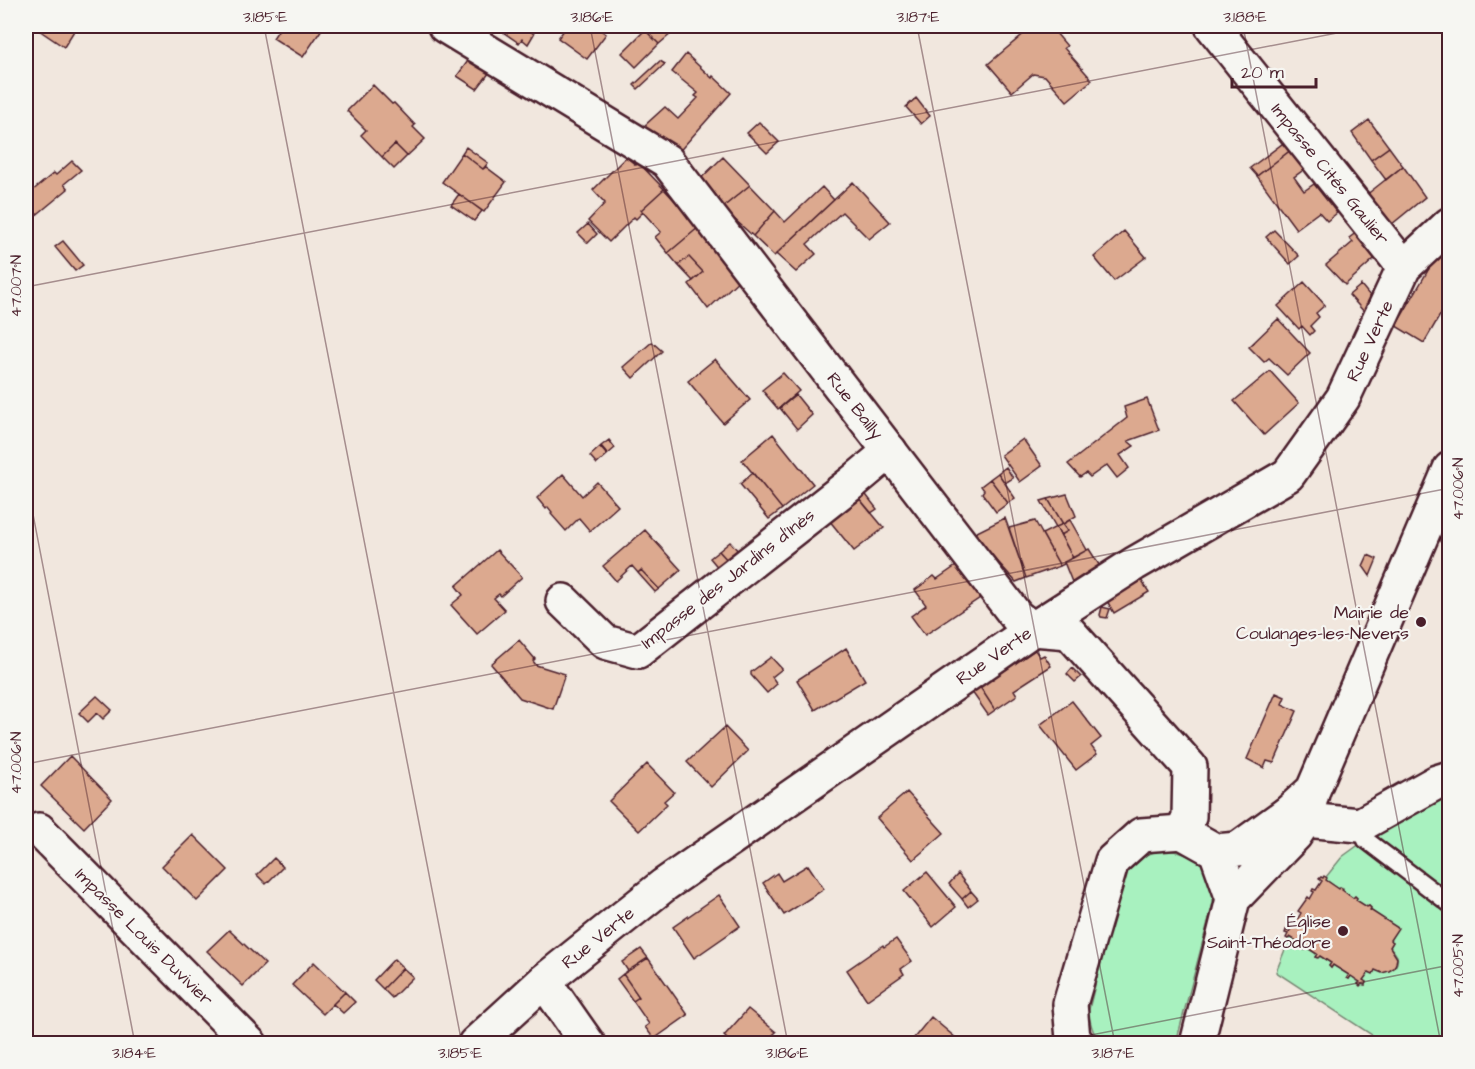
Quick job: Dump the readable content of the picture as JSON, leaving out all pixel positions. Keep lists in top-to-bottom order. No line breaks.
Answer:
{"streets":{"street":["Impasse Cités Gaulier","Rue Verte","Rue Bailly","Impasse des Jardins d'Inès","Impasse Louis Duvivier"]},"crossings":[["Impasse Cités Gaulier","Rue Verte"],["Rue Verte","Rue Bailly"],["Rue Bailly","Impasse des Jardins d'Inès"]],"places":["Mairie de Coulanges-les-Nevers","Église Saint-Théodore"],"scale_bar":"20 m","coordinates":["3.185°E","3.186°E","3.187°E","3.188°E","47.007°N","47.006°N","47.005°N","3.184°E"]}
